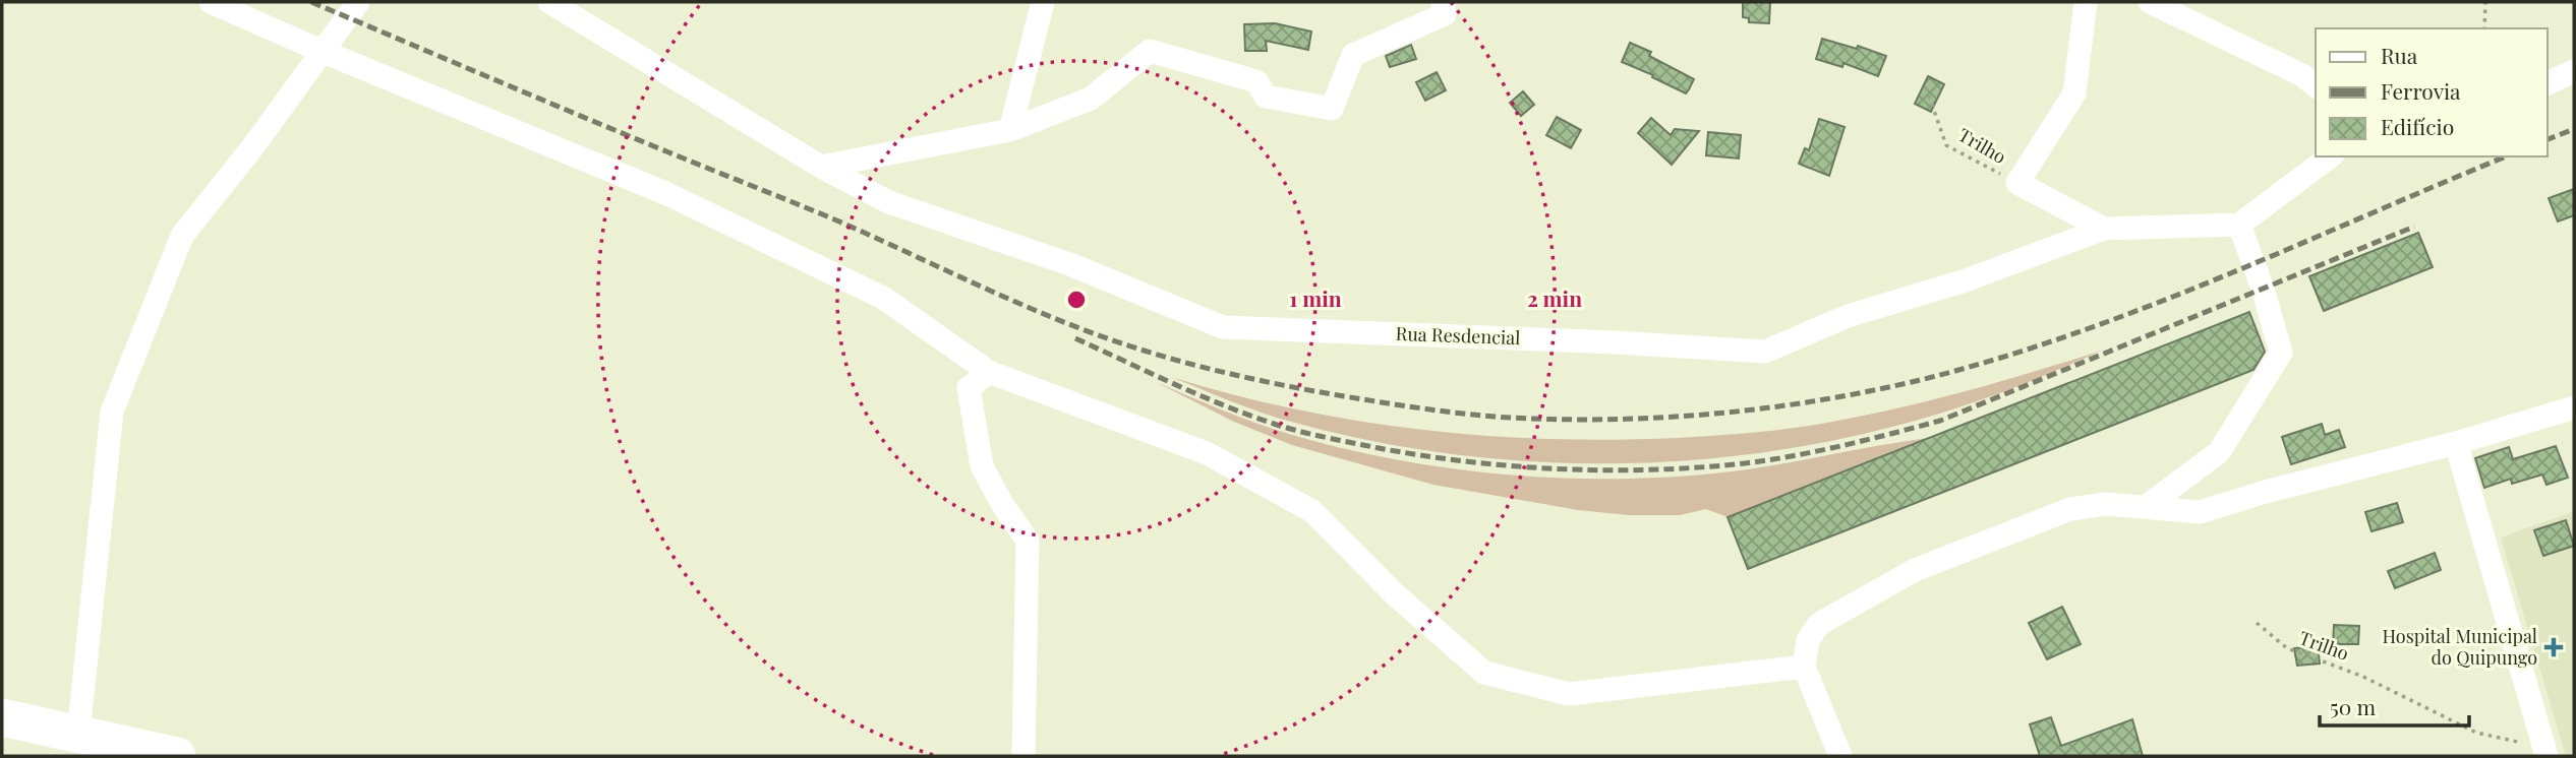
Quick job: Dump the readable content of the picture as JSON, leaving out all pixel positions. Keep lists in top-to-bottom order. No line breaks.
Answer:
{"streets":{"street":["Rua Resdencial"],"path":["Trilho"]},"places":{"health":["Hospital Municipal do Quipungo"]},"legend":["Rua","Ferrovia","Edifício"],"scale_bar":"50 m","rings":["1 min","2 min"]}
